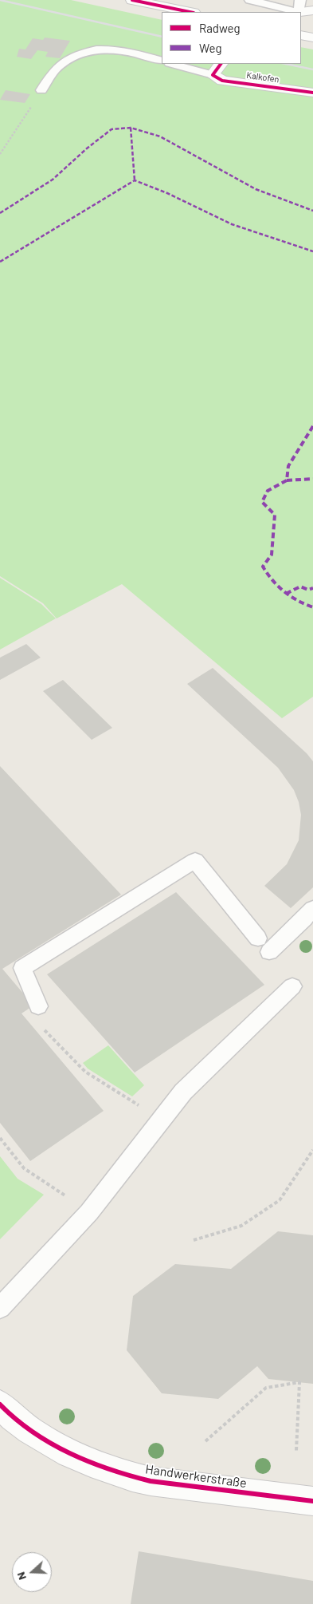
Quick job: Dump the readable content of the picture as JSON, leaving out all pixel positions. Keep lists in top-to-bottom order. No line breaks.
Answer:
{"streets":{"street":["Kalkofen","Handwerkerstraße"]},"legend":["Radweg","Weg"],"north":"left"}
